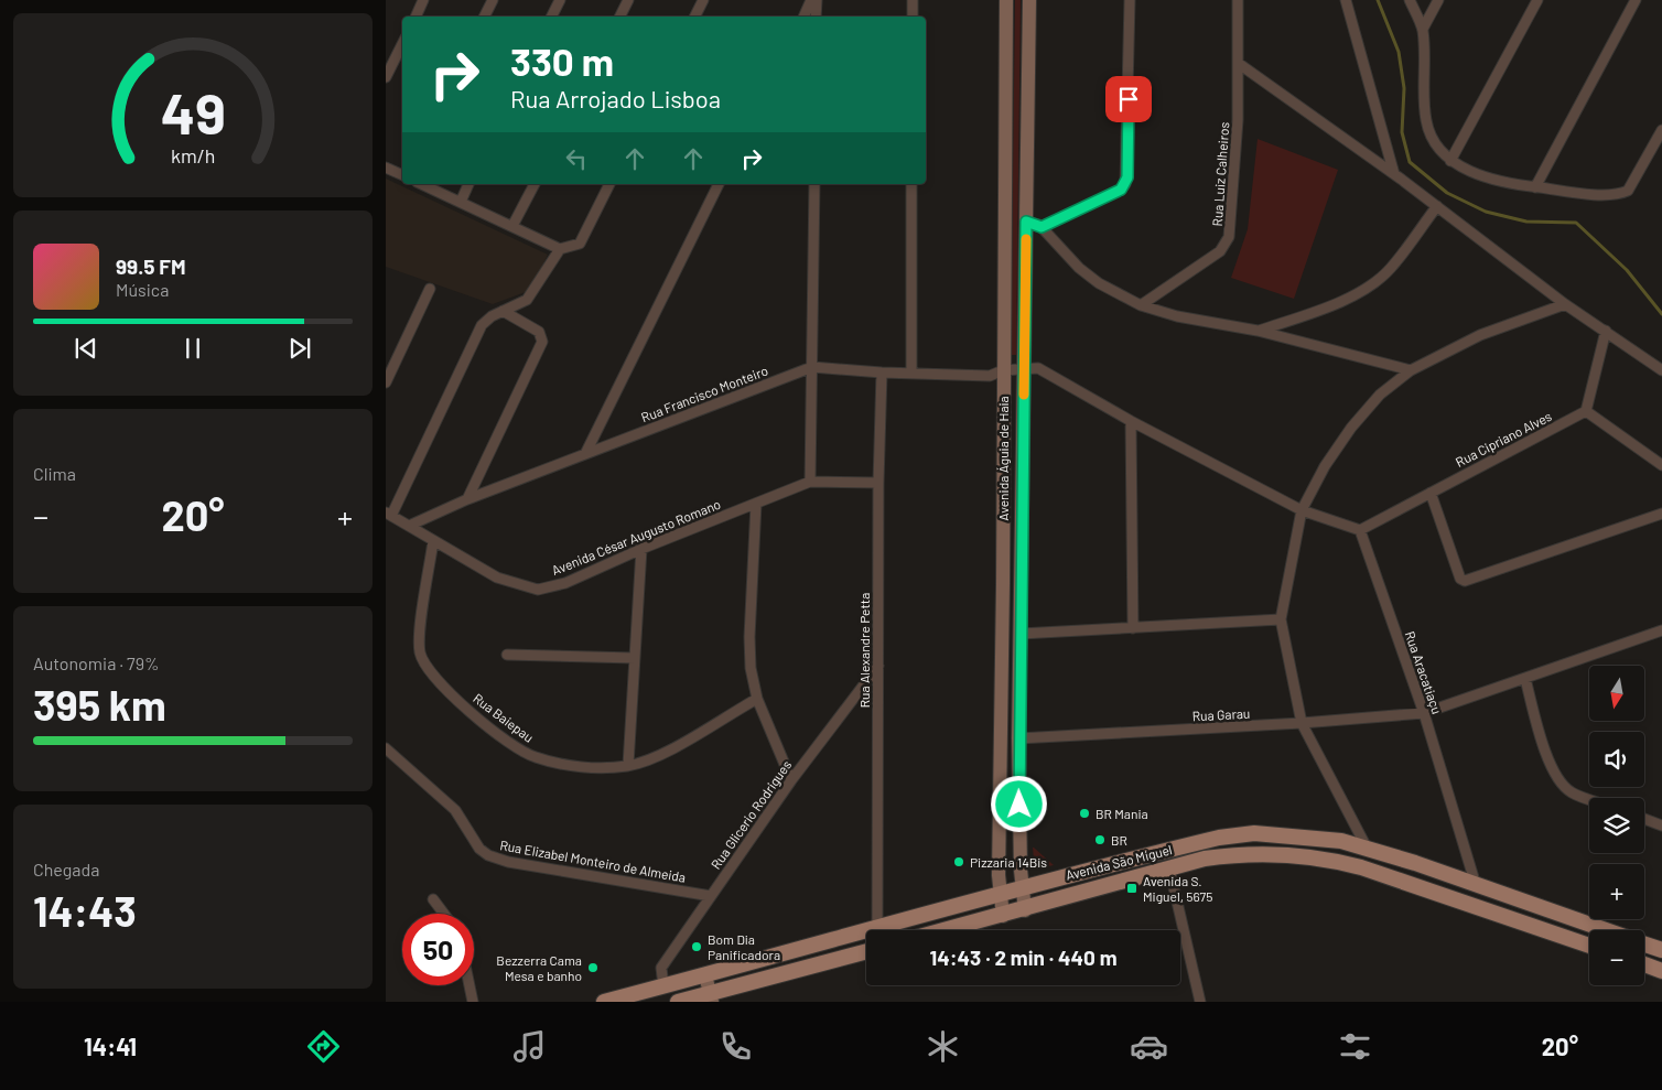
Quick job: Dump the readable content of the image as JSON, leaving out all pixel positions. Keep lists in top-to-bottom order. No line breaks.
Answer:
{"streets":{"main road":["Avenida Águia de Haia","Avenida São Miguel"],"street":["Rua Luiz Calheiros","Rua Francisco Monteiro","Rua Cipriano Alves","Avenida César Augusto Romano","Rua Alexandre Petta","Rua Aracatiaçu","Rua Garau","Rua Baiepau","Rua Glicerio Rodrigues","Rua Elizabel Monteiro de Almeida"]},"crossings":[["Rua Francisco Monteiro","Avenida Águia de Haia"],["Rua Francisco Monteiro","Avenida César Augusto Romano"],["Rua Francisco Monteiro","Rua Alexandre Petta"],["Rua Cipriano Alves","Rua Aracatiaçu"],["Avenida Águia de Haia","Rua Garau"],["Avenida Águia de Haia","Avenida São Miguel"],["Avenida César Augusto Romano","Rua Alexandre Petta"],["Avenida César Augusto Romano","Rua Baiepau"],["Rua Alexandre Petta","Rua Glicerio Rodrigues"],["Rua Alexandre Petta","Avenida São Miguel"],["Rua Aracatiaçu","Rua Garau"],["Rua Aracatiaçu","Avenida São Miguel"],["Rua Glicerio Rodrigues","Rua Elizabel Monteiro de Almeida"],["Rua Glicerio Rodrigues","Avenida São Miguel"]],"places":{"other":["BR Mania","BR","Pizzaria 14Bis","Bom Dia Panificadora","Bezzerra Cama Mesa e banho"],"transit":["Avenida S. Miguel, 5675"]},"north":"bottom","page":{"turn":["330 m","Rua Arrojado Lisboa"],"song":["99.5 FM","Música"],"tile":["Clima",["Autonomia · 79%","395 km"],["Chegada","14:43"]],"heat":["−","20°","+"],"map_buttons":["+","−"],"limit":"50","trip":"14:43 · 2 min · 440 m","tabs":["14:41","20°"],"gauge":["49","km/h"]}}
